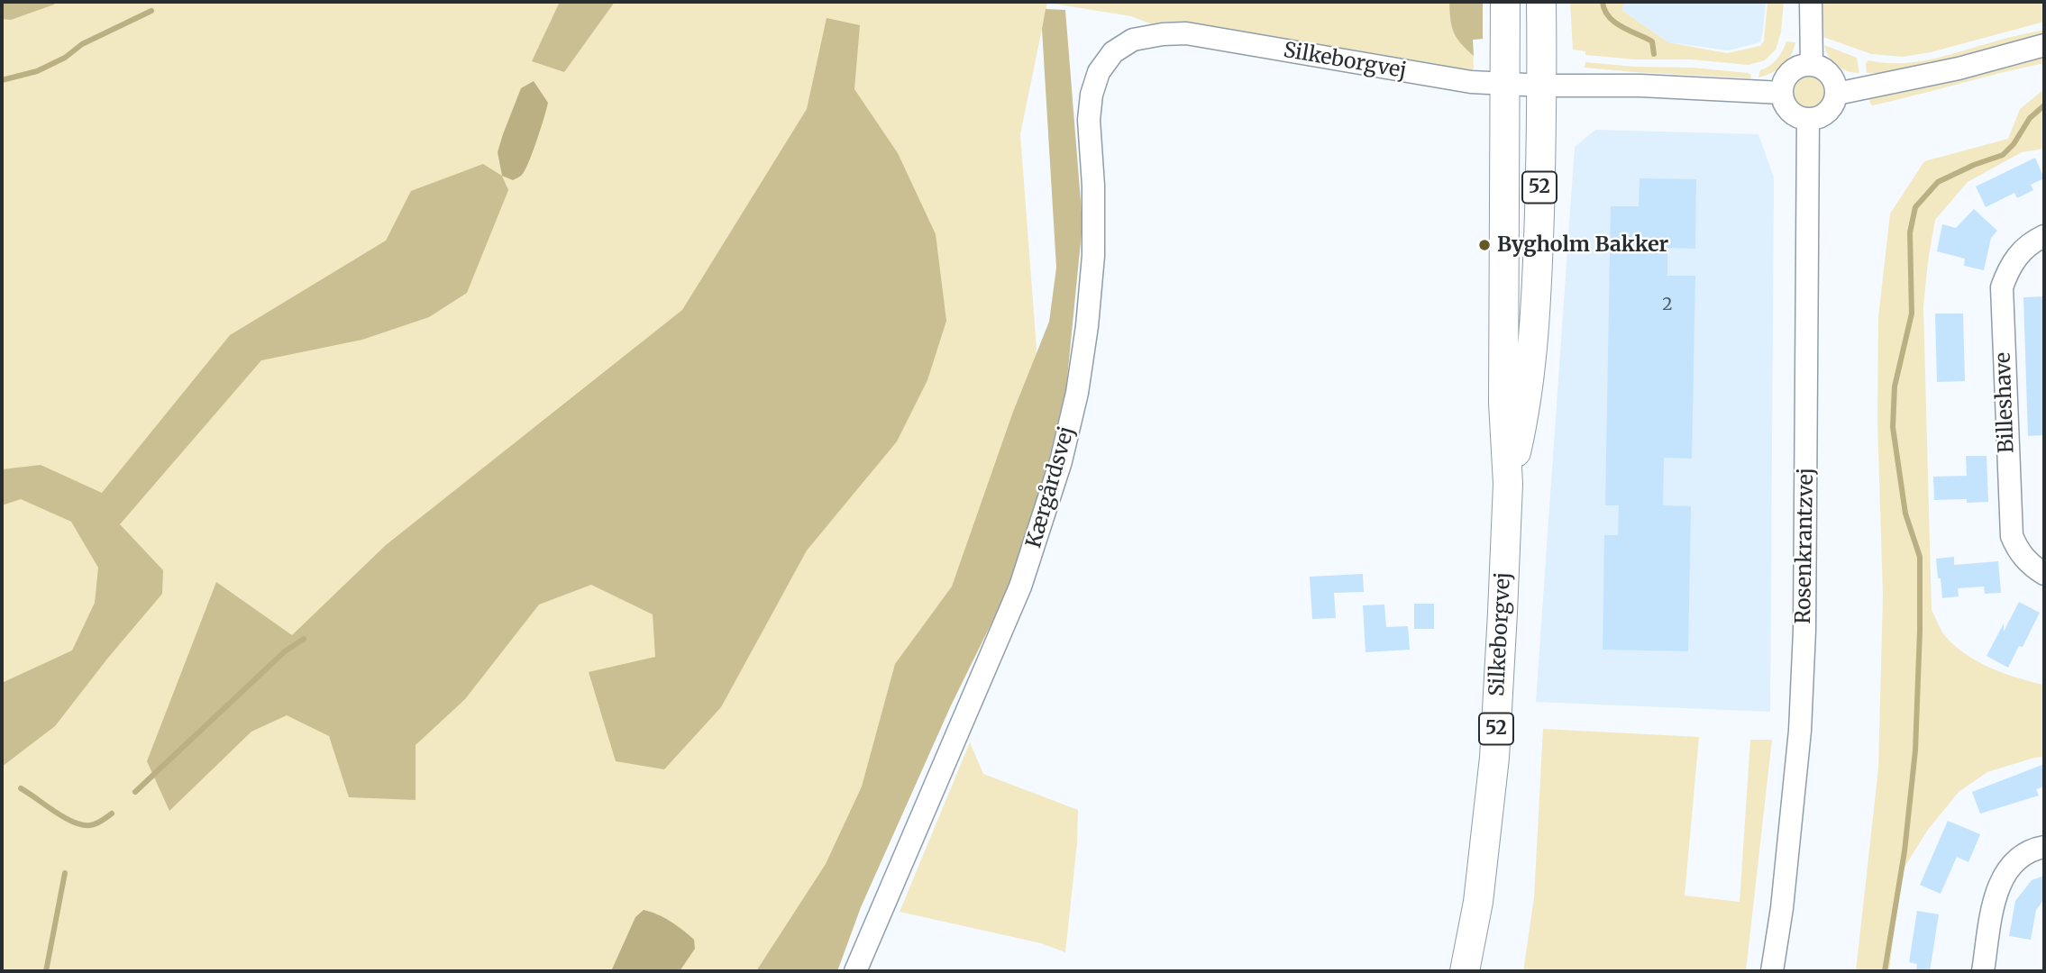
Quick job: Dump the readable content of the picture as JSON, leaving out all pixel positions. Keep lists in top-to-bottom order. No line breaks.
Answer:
{"streets":{"main road":["Silkeborgvej","52"],"street":["Billeshave","Kærgårdsvej","Rosenkrantzvej"]},"crossings":[["Silkeborgvej","Kærgårdsvej"]],"places":["Bygholm Bakker"],"house_numbers":["2"]}
